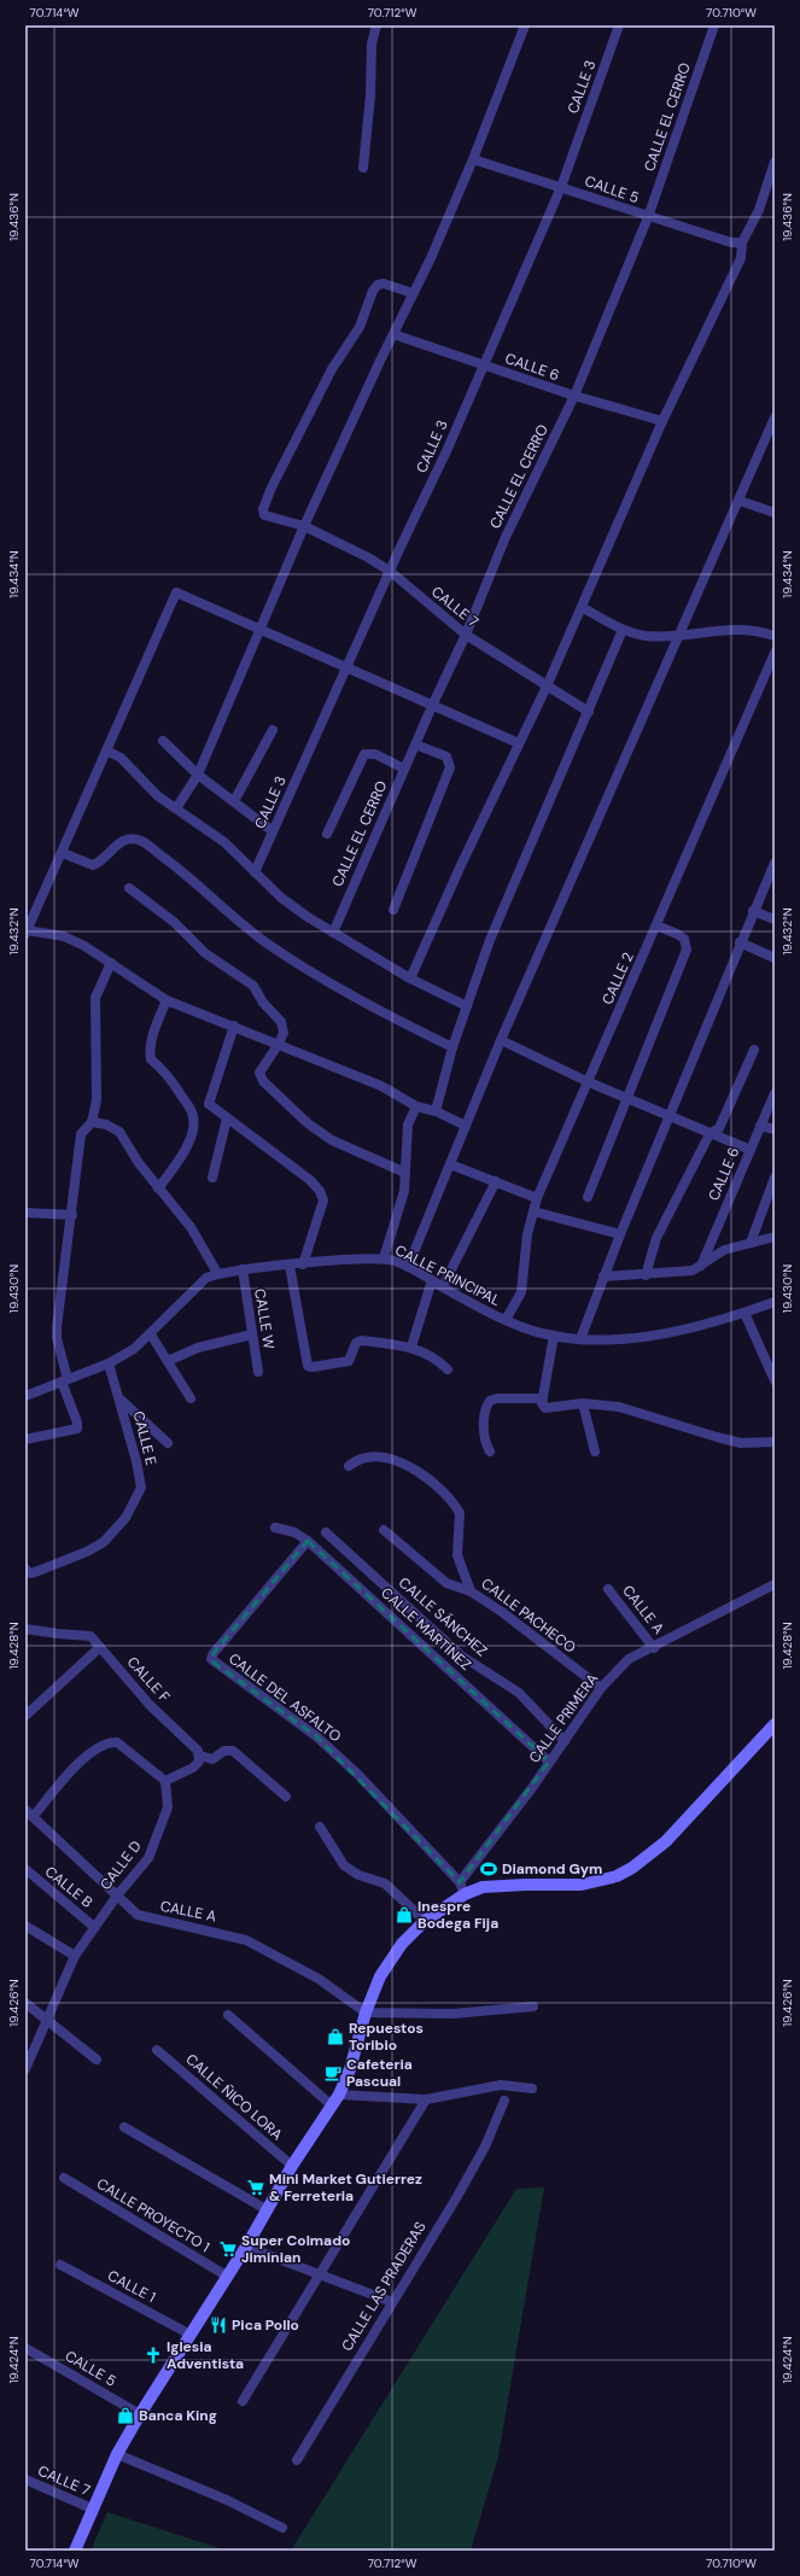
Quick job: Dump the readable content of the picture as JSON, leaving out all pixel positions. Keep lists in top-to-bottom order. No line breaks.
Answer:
{"streets":{"street":["CALLE 3","CALLE EL CERRO","CALLE 5","CALLE 6","CALLE 7","CALLE 2","CALLE PRINCIPAL","CALLE W","CALLE E","CALLE A","CALLE PACHECO","CALLE SÁNCHEZ","CALLE MARTÍNEZ","CALLE F","CALLE DEL ASFALTO","CALLE PRIMERA","CALLE D","CALLE B","CALLE ÑICO LORA","CALLE PROYECTO 1","CALLE 1","CALLE LAS PRADERAS"]},"crossings":[["CALLE 3","CALLE 5"],["CALLE 3","CALLE 6"],["CALLE 3","CALLE 7"],["CALLE EL CERRO","CALLE 5"],["CALLE EL CERRO","CALLE 6"],["CALLE EL CERRO","CALLE 7"],["CALLE 2","CALLE PRINCIPAL"],["CALLE PRINCIPAL","CALLE W"],["CALLE PRINCIPAL","CALLE E"],["CALLE A","CALLE PRIMERA"],["CALLE A","CALLE D"],["CALLE PACHECO","CALLE PRIMERA"],["CALLE SÁNCHEZ","CALLE PRIMERA"],["CALLE MARTÍNEZ","CALLE DEL ASFALTO"],["CALLE MARTÍNEZ","CALLE PRIMERA"],["CALLE DEL ASFALTO","CALLE PRIMERA"],["CALLE D","CALLE B"]],"places":{"sports":["Diamond Gym"],"shop":["Inespre Bodega Fija","Repuestos Toribio","Banca King"],"cafe":["Cafeteria Pascual"],"supermarket":["Mini Market Gutierrez & Ferreteria","Super Colmado Jiminian"],"restaurant":["Pica Pollo"],"church":["Iglesia Adventista"]},"coordinates":["70.714°W","70.712°W","70.710°W","19.436°N","19.434°N","19.432°N","19.430°N","19.428°N","19.426°N","19.424°N"]}
